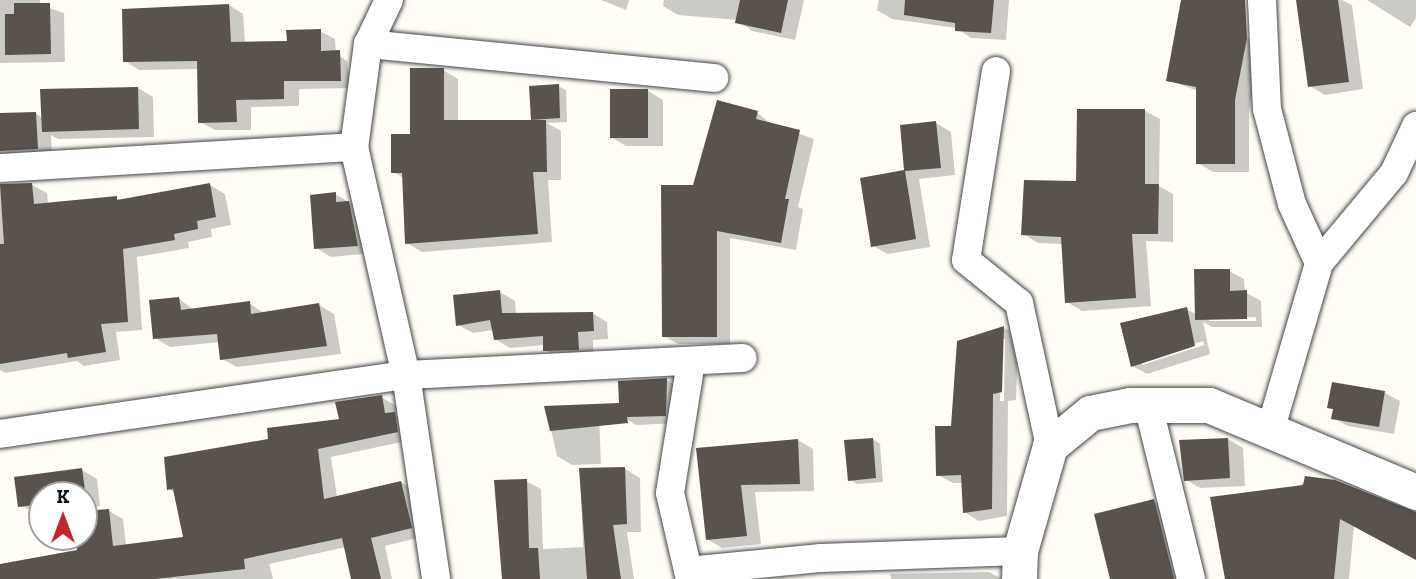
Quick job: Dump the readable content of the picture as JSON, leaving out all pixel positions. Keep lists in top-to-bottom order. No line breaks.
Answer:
{"north":"top"}
